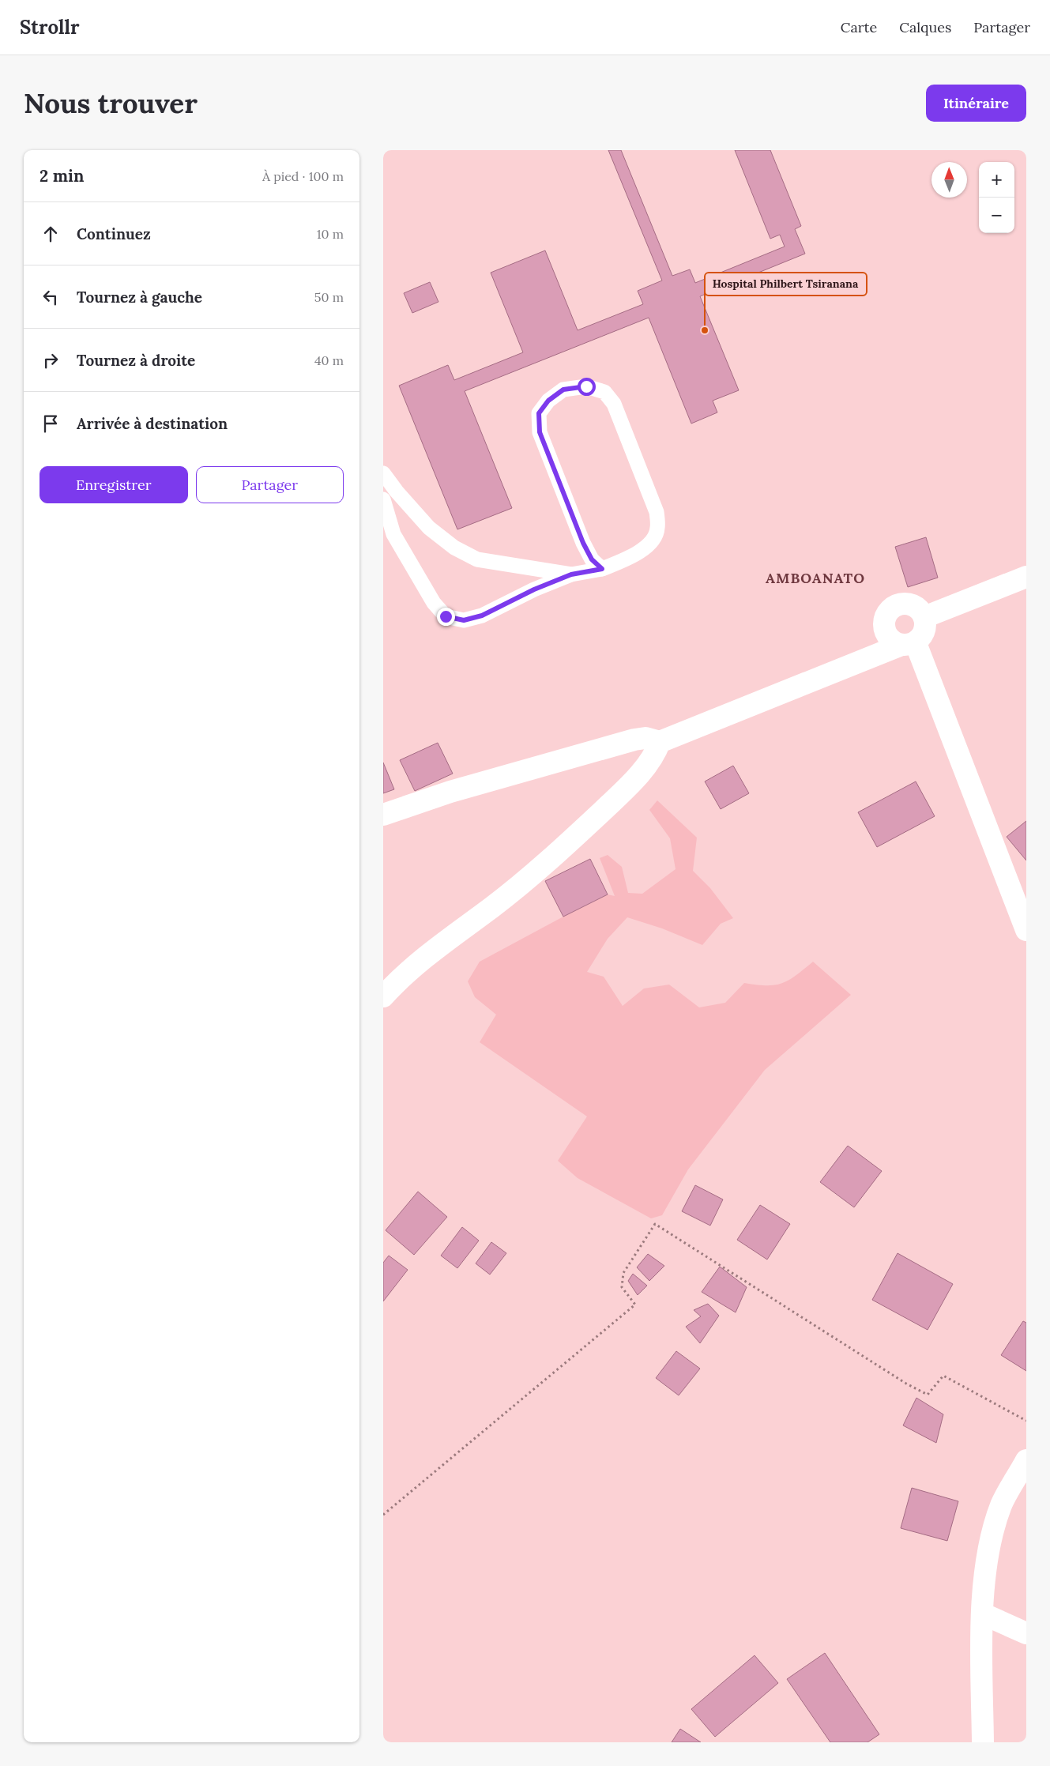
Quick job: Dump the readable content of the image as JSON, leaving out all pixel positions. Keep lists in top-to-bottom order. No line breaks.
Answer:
{"districts":["AMBOANATO"],"places":["Hospital Philbert Tsiranana"],"north":"top","page":{"header":"Strollr","nav":["Carte","Calques","Partager"],"buttons":["Itinéraire",["Enregistrer","Partager"]],"title":"Nous trouver","heading":["2 min","À pied · 100 m"],"map_buttons":["+","−"],"list":[["Continuez","10 m"],["Tournez à gauche","50 m"],["Tournez à droite","40 m"],"Arrivée à destination"]}}
